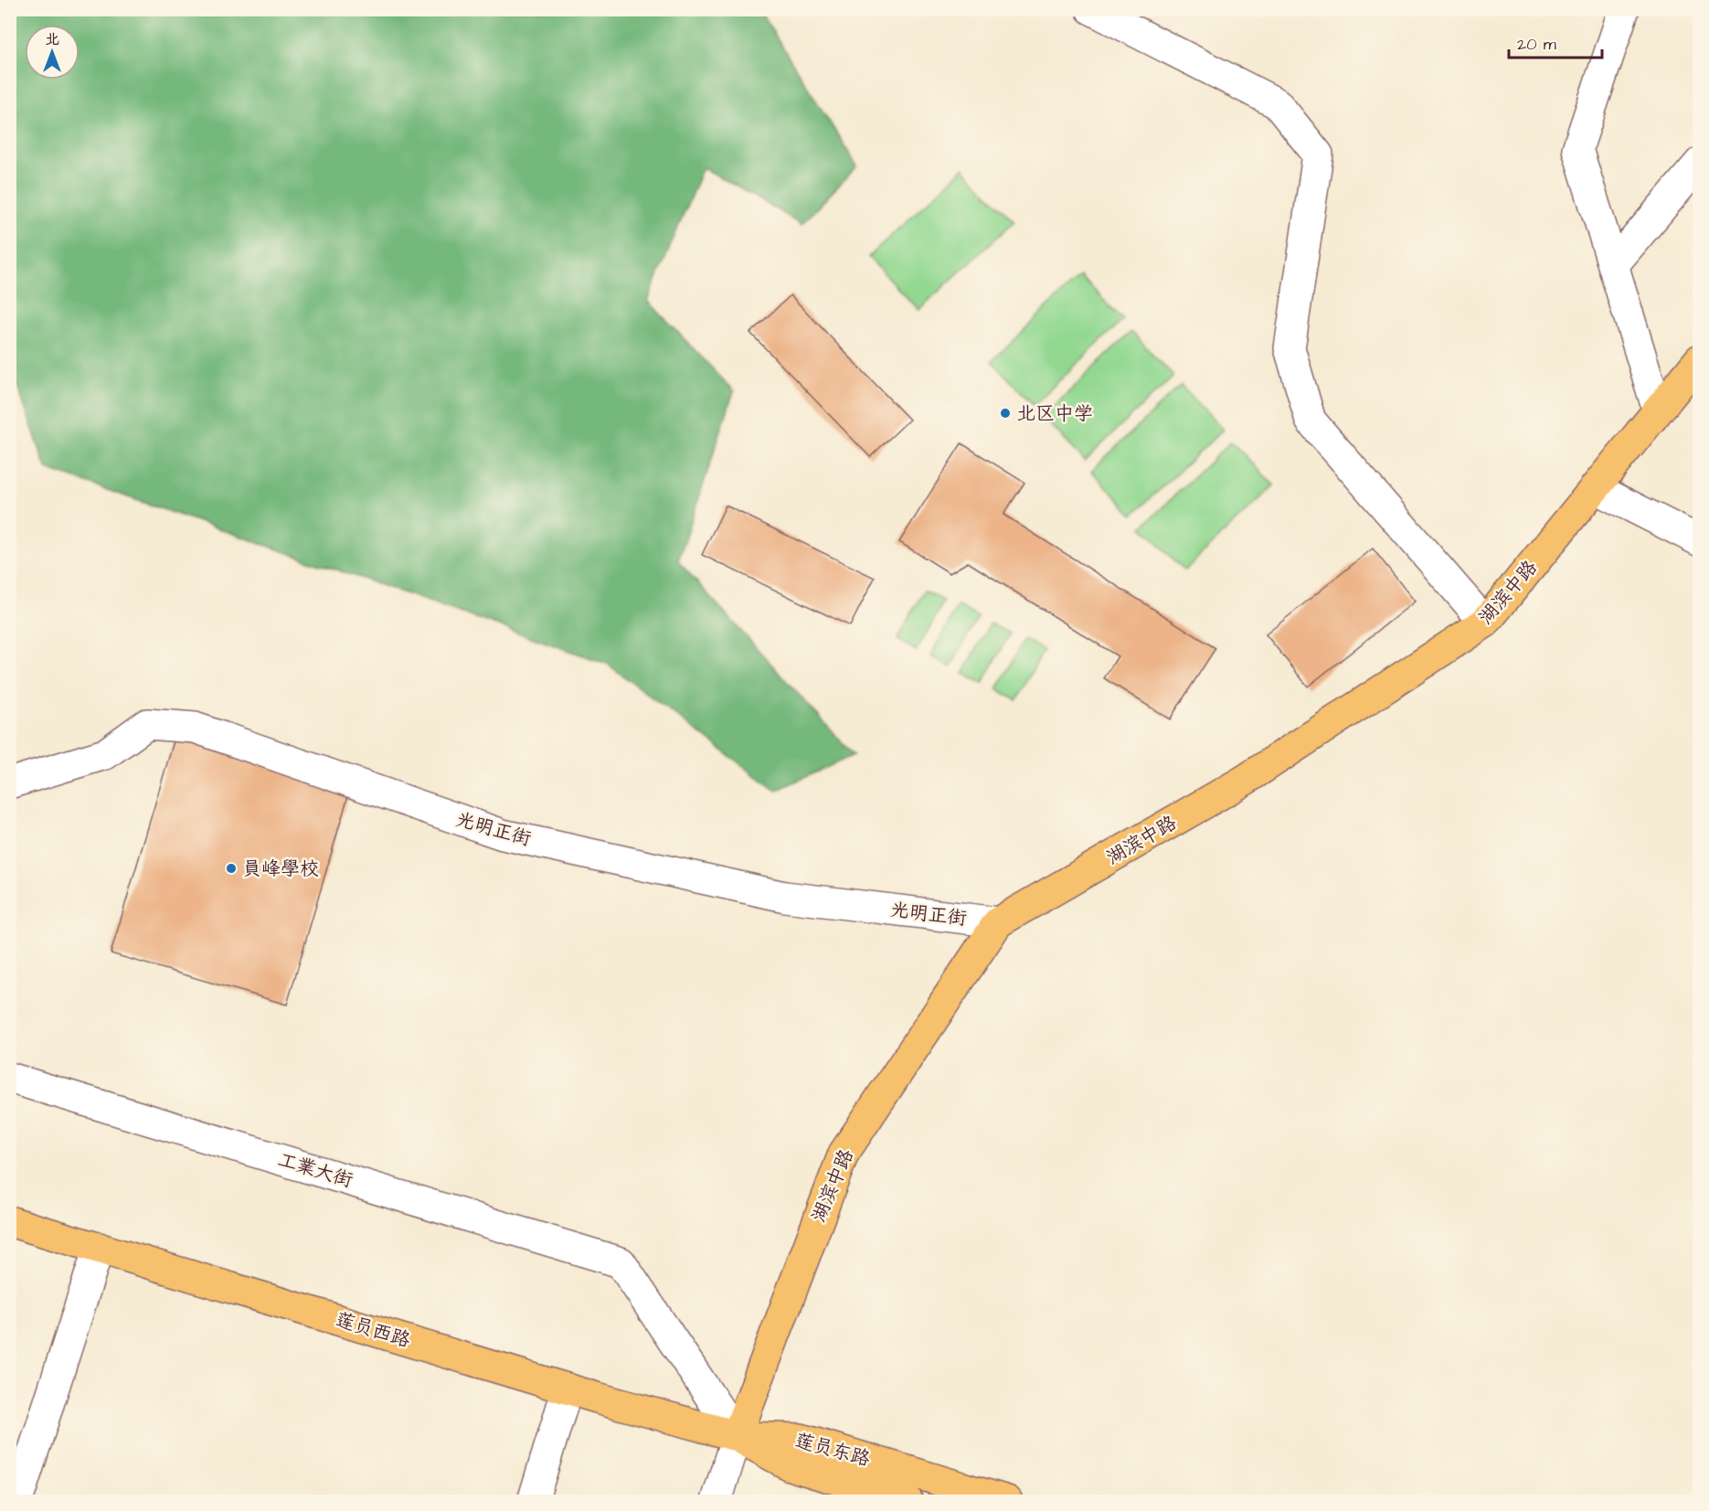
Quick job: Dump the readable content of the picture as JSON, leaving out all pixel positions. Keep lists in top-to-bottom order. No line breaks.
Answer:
{"streets":{"main road":["湖滨中路","莲员西路","莲员东路"],"street":["光明正街","工業大街"]},"crossings":[["湖滨中路","光明正街"],["湖滨中路","工業大街"],["湖滨中路","莲员西路"],["湖滨中路","莲员东路"],["工業大街","莲员西路"],["工業大街","莲员东路"],["莲员西路","莲员东路"]],"places":["北区中学","員峰學校"],"scale_bar":"20 m","north":"top"}
